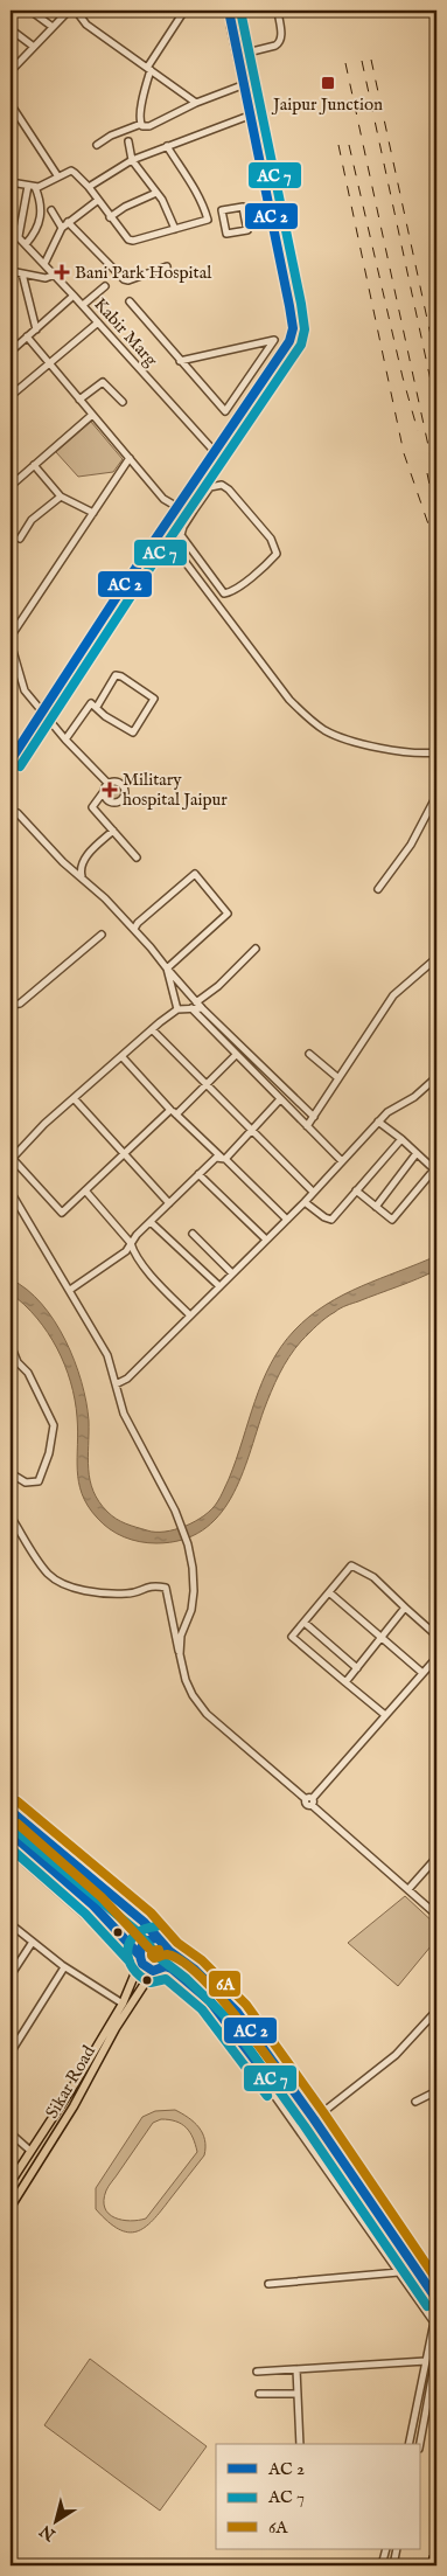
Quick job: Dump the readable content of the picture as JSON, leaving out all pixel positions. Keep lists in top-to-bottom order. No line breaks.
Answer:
{"streets":{"main road":["Sikar Road"],"street":["Kabir Marg"]},"places":{"transit":["Jaipur Junction"],"health":["Bani Park Hospital","Military hospital Jaipur"]},"lines":["transit line 6A"],"legend":["AC 2","AC 7","6A"],"north":"bottom left"}
